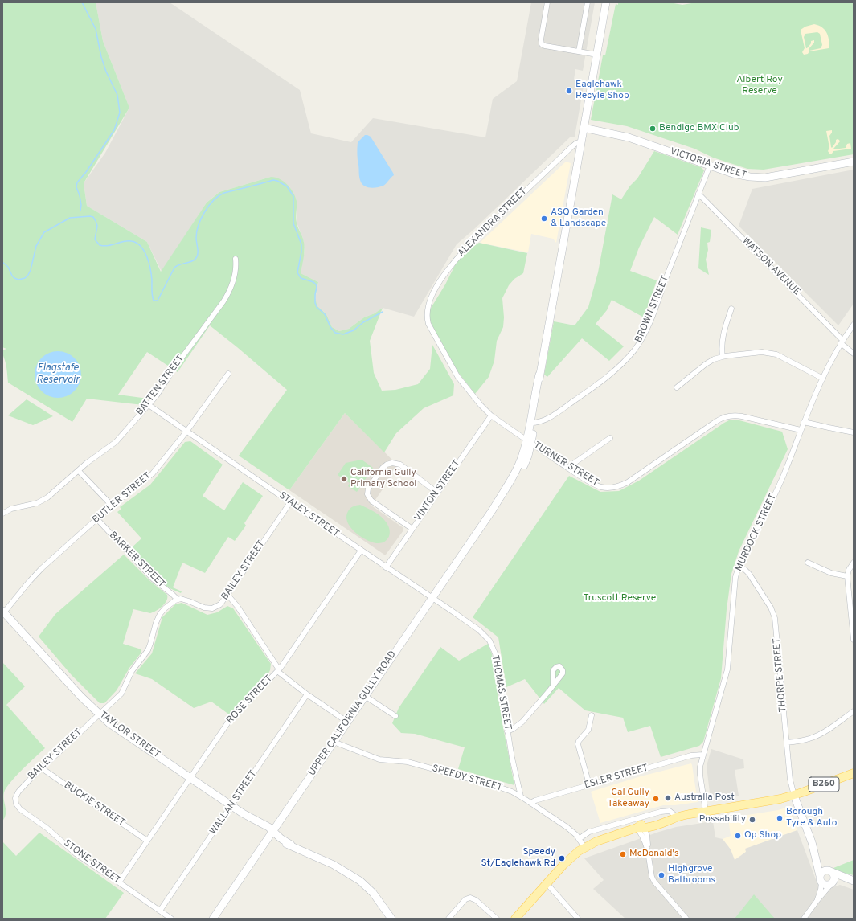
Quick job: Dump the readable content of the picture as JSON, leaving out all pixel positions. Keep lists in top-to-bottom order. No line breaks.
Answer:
{"streets":{"main road":["B260"],"street":["VICTORIA STREET","ALEXANDRA STREET","WATSON AVENUE","BROWN STREET","BATTEN STREET","TURNER STREET","VINTON STREET","BUTLER STREET","STALEY STREET","MURDOCK STREET","BARKER STREET","BAILEY STREET","THORPE STREET","THOMAS STREET","ROSE STREET","UPPER CALIFORNIA GULLY ROAD","TAYLOR STREET","ESLER STREET","SPEEDY STREET","WALLAN STREET","BUCKIE STREET","STONE STREET"]},"crossings":[["VICTORIA STREET","BROWN STREET"],["VICTORIA STREET","UPPER CALIFORNIA GULLY ROAD"],["ALEXANDRA STREET","TURNER STREET"],["ALEXANDRA STREET","UPPER CALIFORNIA GULLY ROAD"],["WATSON AVENUE","BROWN STREET"],["WATSON AVENUE","MURDOCK STREET"],["BROWN STREET","UPPER CALIFORNIA GULLY ROAD"],["BATTEN STREET","STALEY STREET"],["TURNER STREET","VINTON STREET"],["TURNER STREET","MURDOCK STREET"],["TURNER STREET","UPPER CALIFORNIA GULLY ROAD"],["VINTON STREET","STALEY STREET"],["BUTLER STREET","STALEY STREET"],["BUTLER STREET","BARKER STREET"],["BUTLER STREET","TAYLOR STREET"],["STALEY STREET","BAILEY STREET"],["STALEY STREET","THOMAS STREET"],["STALEY STREET","ROSE STREET"],["STALEY STREET","UPPER CALIFORNIA GULLY ROAD"],["MURDOCK STREET","THORPE STREET"],["MURDOCK STREET","ESLER STREET"],["MURDOCK STREET","B260"],["BARKER STREET","BAILEY STREET"],["BAILEY STREET","TAYLOR STREET"],["BAILEY STREET","BUCKIE STREET"],["BAILEY STREET","STONE STREET"],["THORPE STREET","B260"],["THOMAS STREET","UPPER CALIFORNIA GULLY ROAD"],["THOMAS STREET","SPEEDY STREET"],["ROSE STREET","TAYLOR STREET"],["ROSE STREET","BUCKIE STREET"],["ROSE STREET","STONE STREET"],["UPPER CALIFORNIA GULLY ROAD","TAYLOR STREET"],["UPPER CALIFORNIA GULLY ROAD","SPEEDY STREET"],["TAYLOR STREET","WALLAN STREET"],["ESLER STREET","SPEEDY STREET"],["SPEEDY STREET","B260"],["WALLAN STREET","STONE STREET"]],"water":["Flagstafe Reservoir"],"parks":["Albert Roy Reserve","Truscott Reserve"],"places":["Eaglehawk Recyle Shop","Bendigo BMX Club","ASQ Garden & Landscape","California Gully Primary School","AustralIa Post","Cal Gully Takeaway","Borough Tyre & Auto","Possability","Op Shop","McDonald's","Speedy St/Eaglehawk Rd","Highgrove Bathrooms"]}
